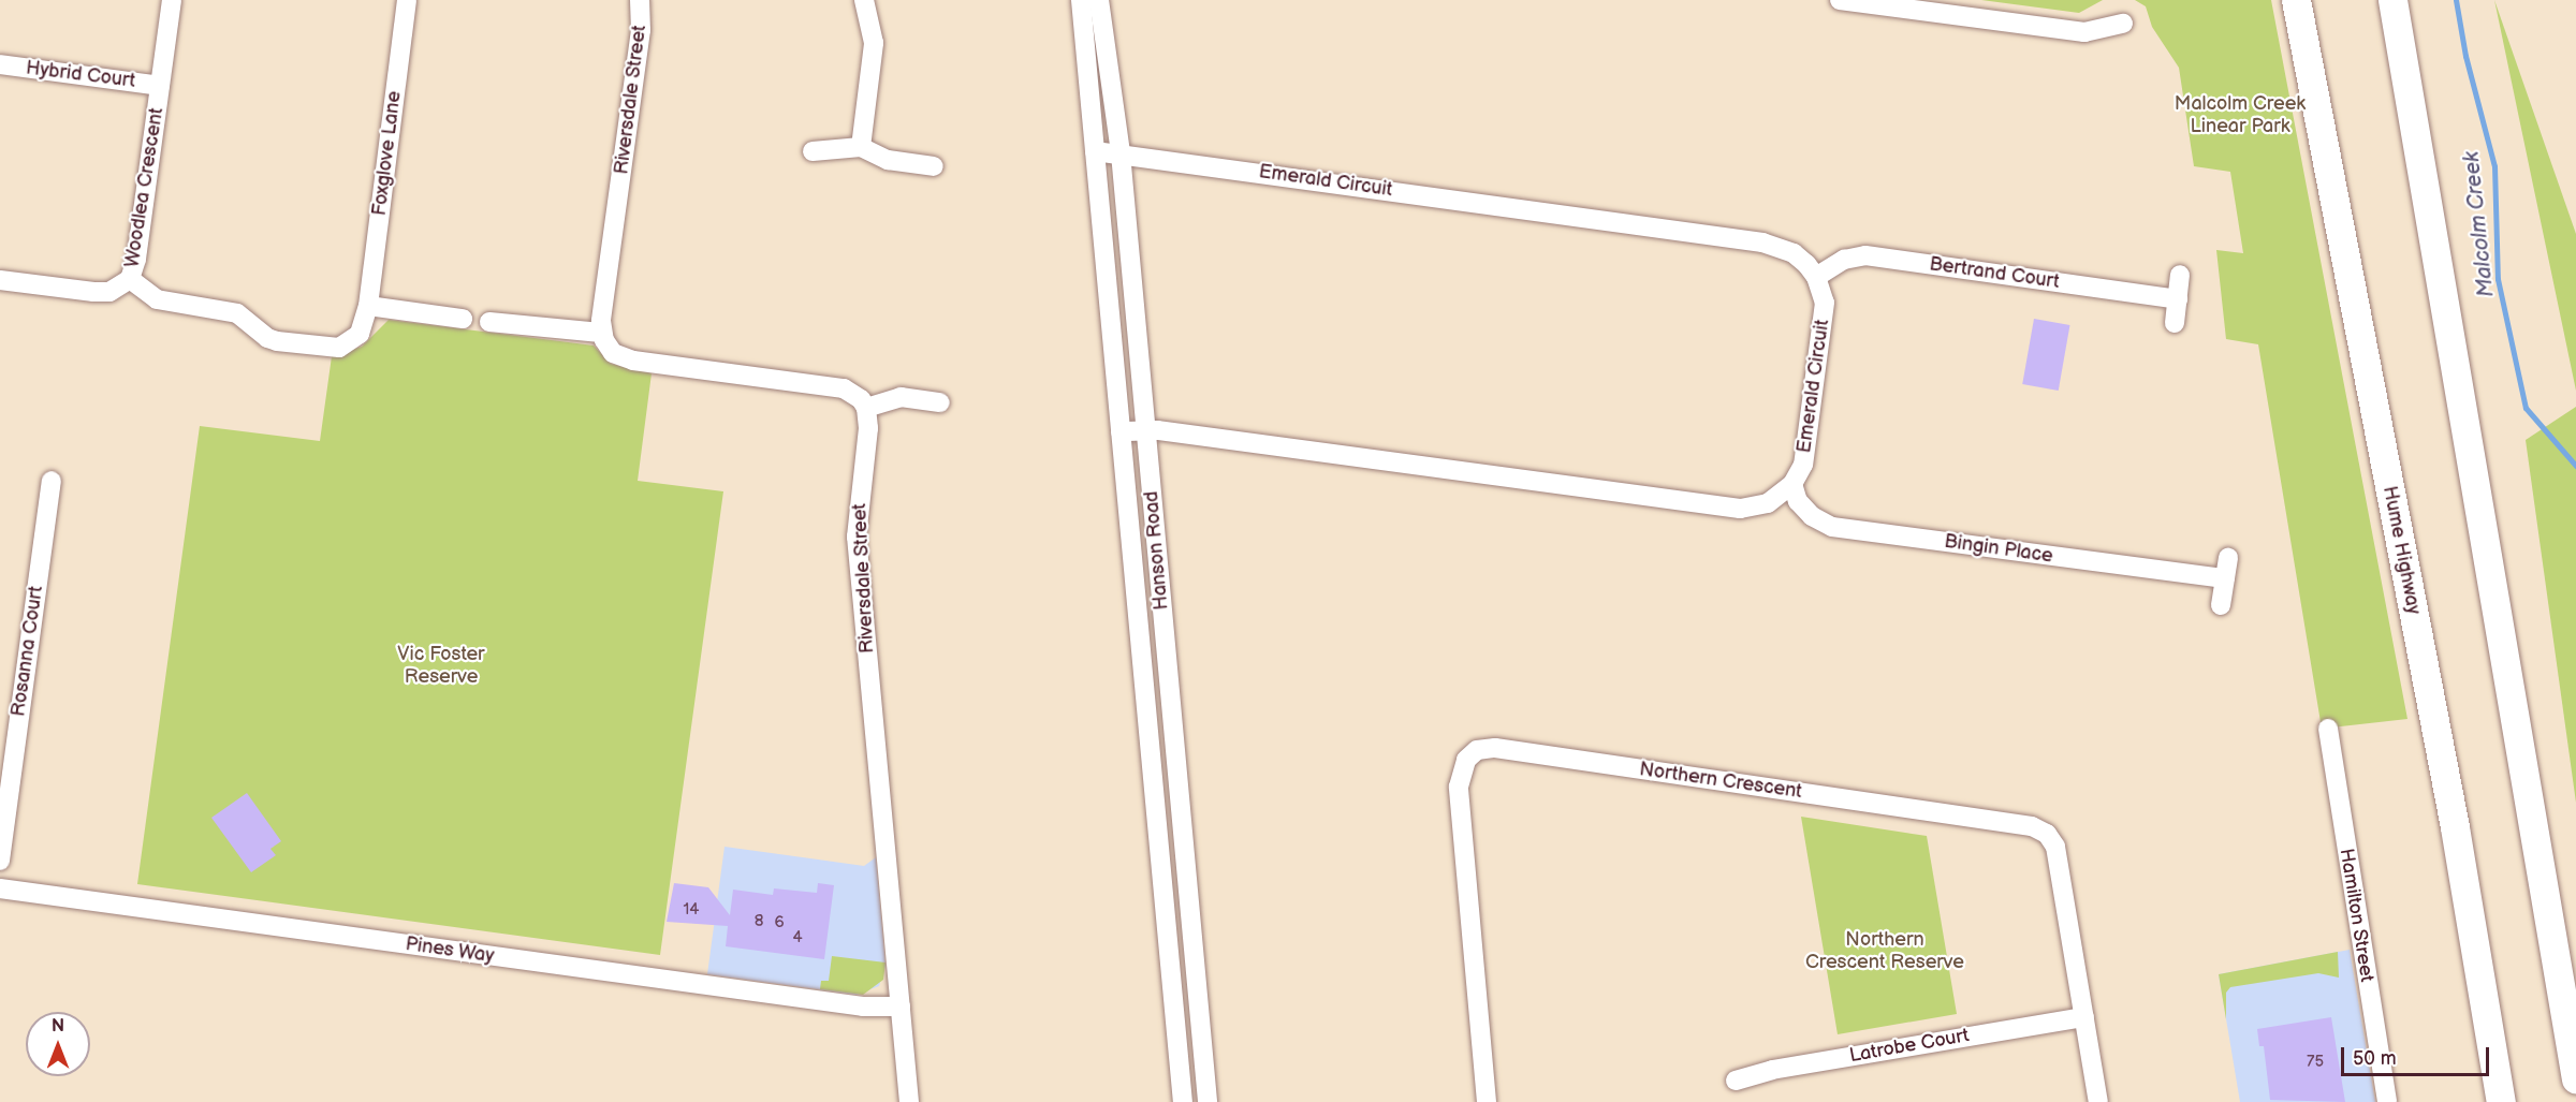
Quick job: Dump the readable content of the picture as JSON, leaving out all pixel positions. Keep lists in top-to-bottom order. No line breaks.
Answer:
{"streets":{"highway":["Hume Highway"],"street":["Hybrid Court","Riversdale Street","Foxglove Lane","Emerald Circuit","Woodlea Crescent","Bertrand Court","Bingin Place","Hanson Road","Rosanna Court","Northern Crescent","Hamilton Street","Pines Way","Latrobe Court"]},"crossings":[["Hybrid Court","Woodlea Crescent"],["Riversdale Street","Pines Way"],["Foxglove Lane","Woodlea Crescent"],["Emerald Circuit","Bertrand Court"],["Emerald Circuit","Bingin Place"],["Emerald Circuit","Hanson Road"],["Northern Crescent","Latrobe Court"]],"water":["Malcolm Creek"],"parks":["Malcolm Creek Linear Park","Vic Foster Reserve","Northern Crescent Reserve"],"house_numbers":["14","8","6","4","75"],"scale_bar":"50 m","north":"top"}
